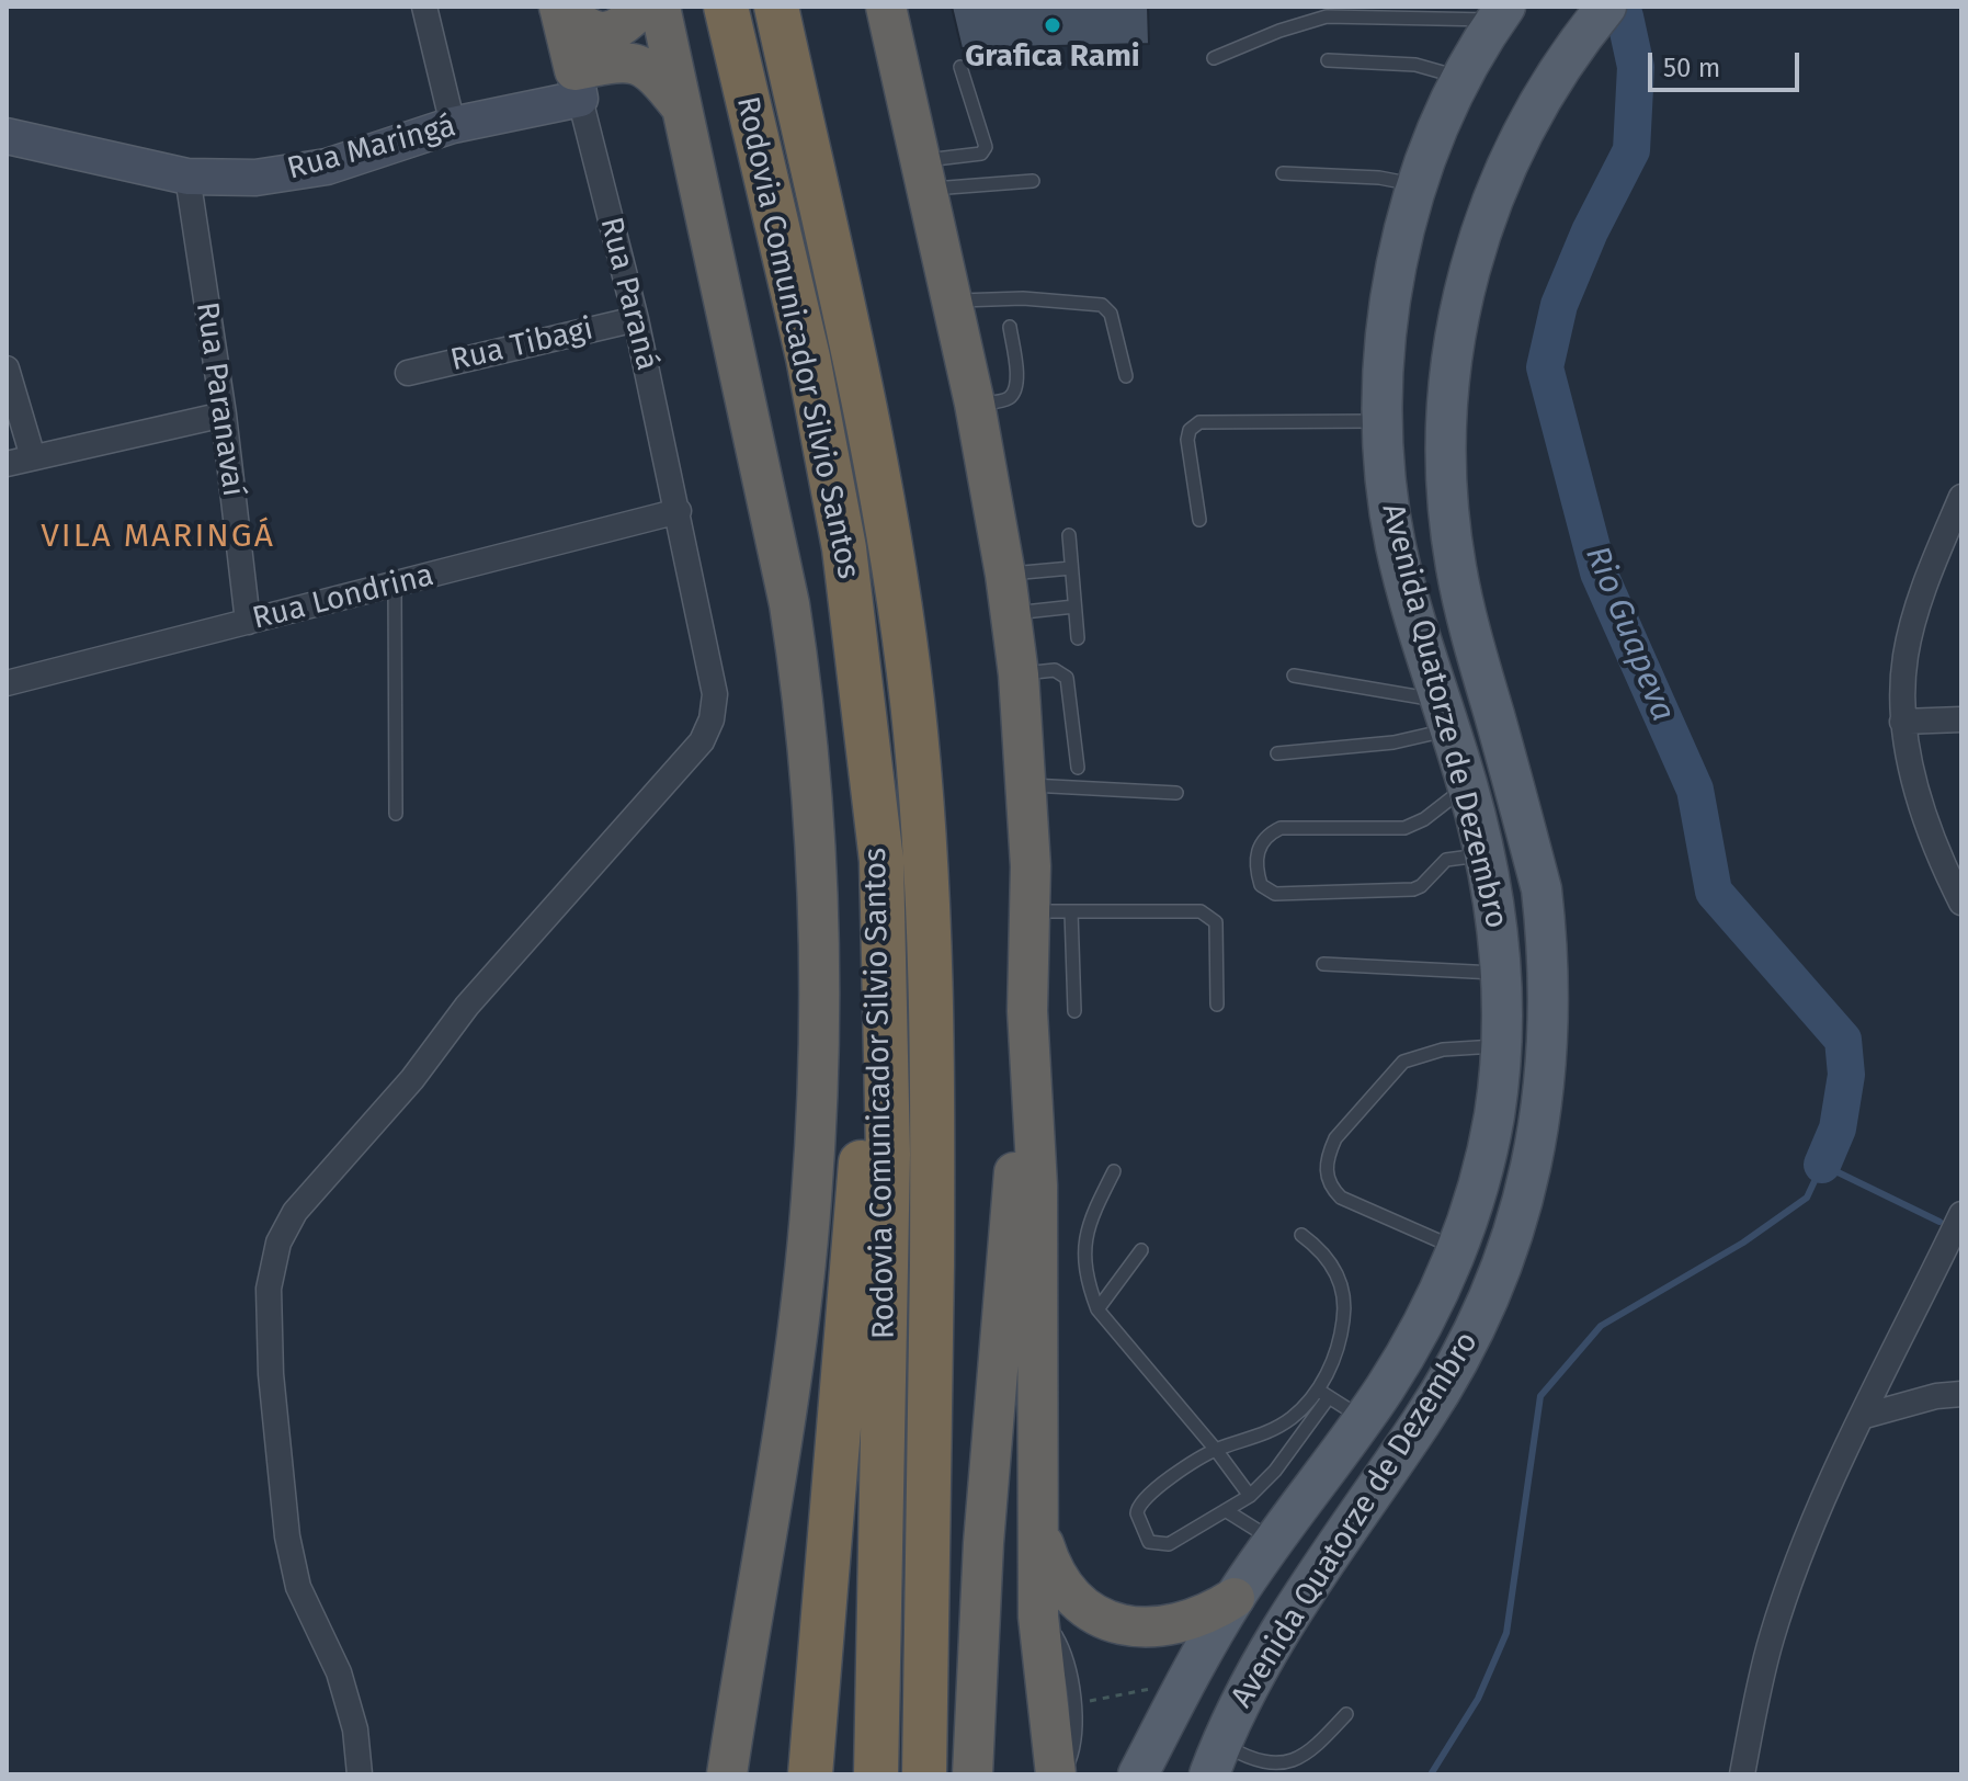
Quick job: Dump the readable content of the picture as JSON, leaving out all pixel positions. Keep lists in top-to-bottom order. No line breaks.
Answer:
{"streets":{"highway":["Rua Paraná","Rodovia Comunicador Silvio Santos"],"main road":["Rua Maringá","Avenida Quatorze de Dezembro"],"street":["Rua Tibagi","Rua Paranavaí","Rua Londrina"]},"crossings":[["Rua Maringá","Rua Paraná"],["Rua Maringá","Rua Paranavaí"],["Rua Paraná","Rua Tibagi"],["Rua Paraná","Rua Londrina"],["Rua Paranavaí","Rua Londrina"]],"districts":["VILA MARINGÁ"],"water":["Rio Guapeva"],"places":["Grafica Rami"],"scale_bar":"50 m"}
